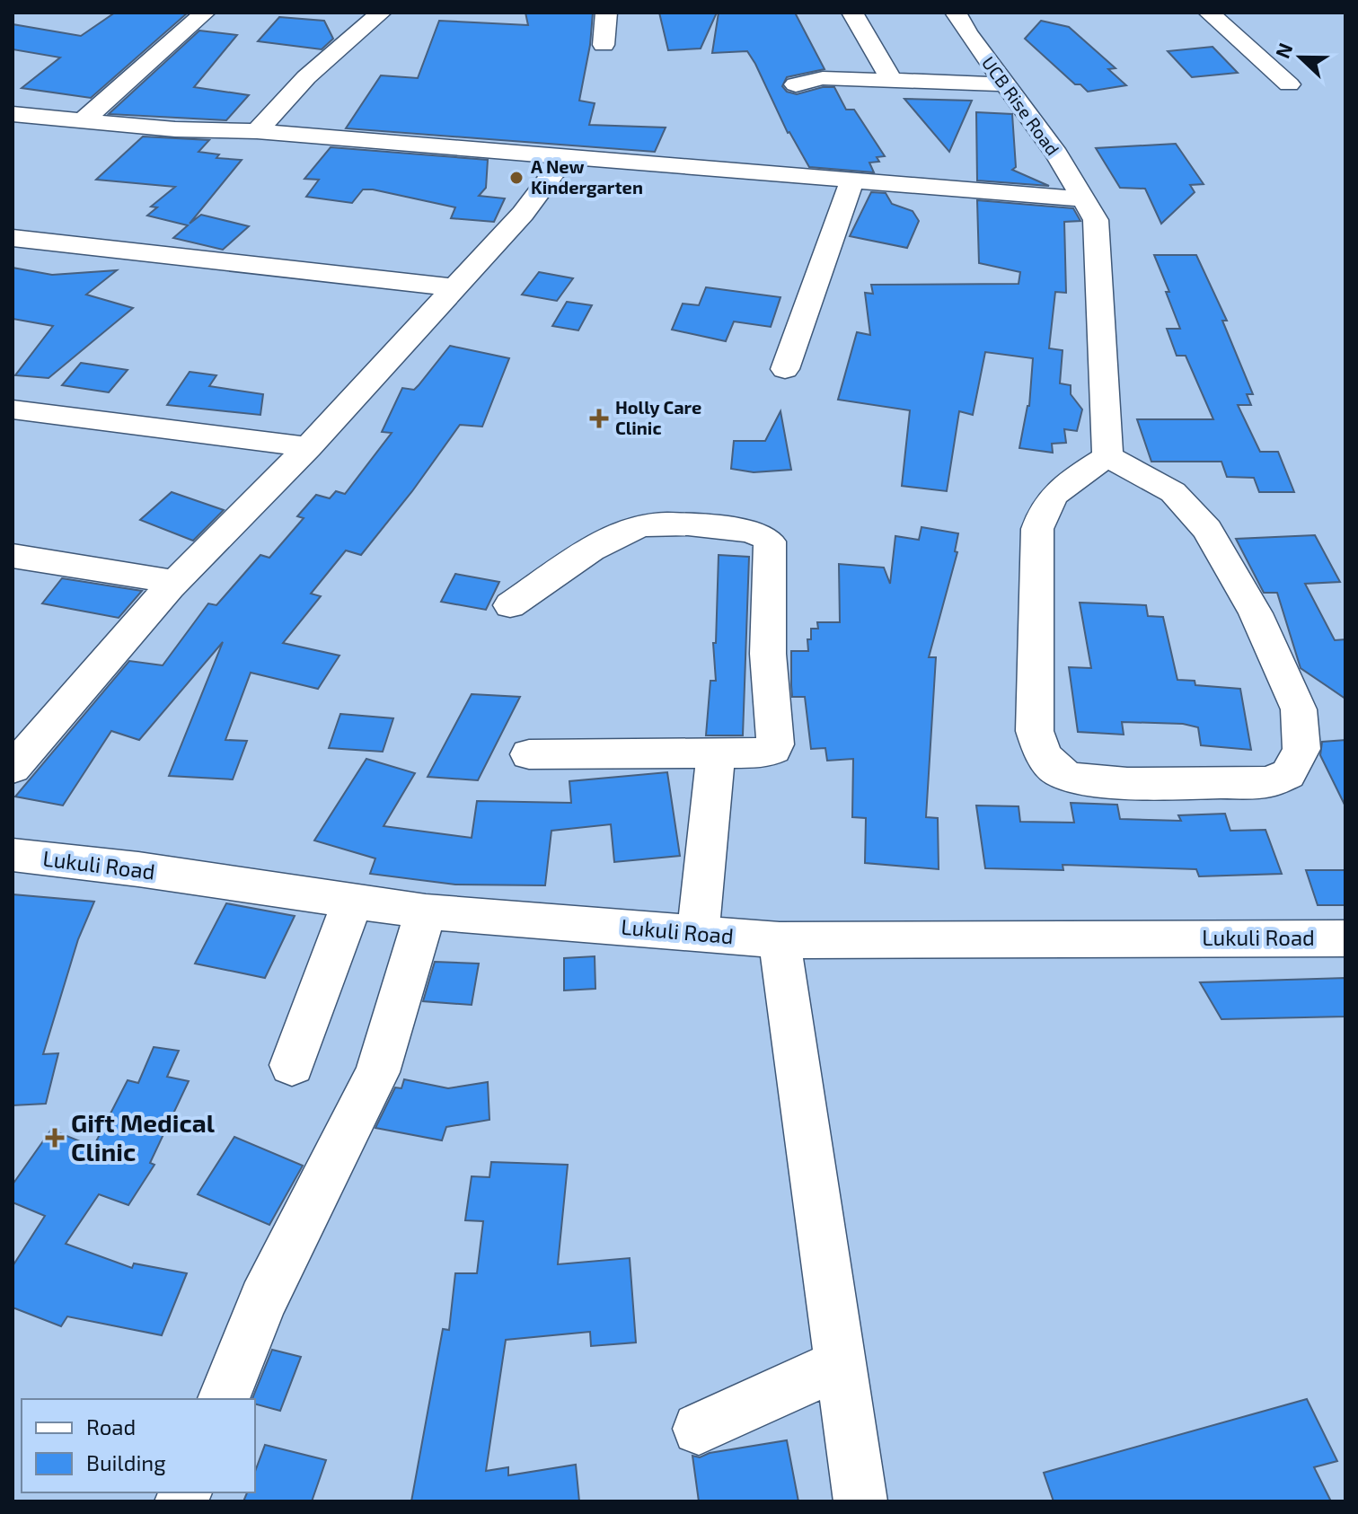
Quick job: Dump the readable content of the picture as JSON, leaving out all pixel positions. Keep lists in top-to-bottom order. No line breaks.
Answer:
{"streets":{"street":["UCB Rise Road","Lukuli Road"]},"places":{"other":["A New Kindergarten"],"health":["Holly Care Clinic","Gift Medical Clinic"]},"legend":["Road","Building"],"north":"left"}
